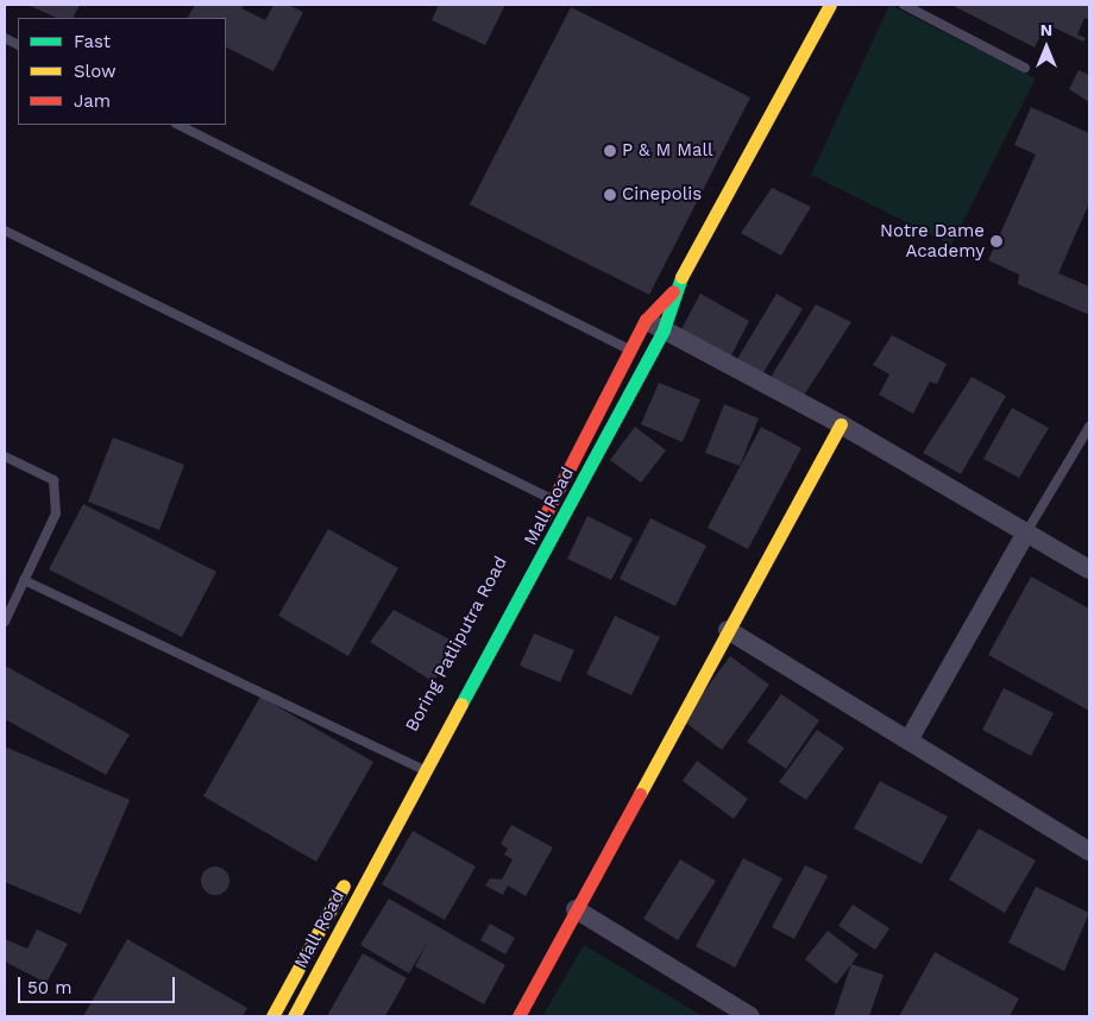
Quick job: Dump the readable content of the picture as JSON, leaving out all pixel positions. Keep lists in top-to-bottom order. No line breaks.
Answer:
{"streets":{"street":["Mall Road","Boring Patliputra Road"]},"crossings":[["Mall Road","Boring Patliputra Road"]],"places":["P & M Mall","Cinepolis","Notre Dame Academy"],"legend":["Fast","Slow","Jam"],"scale_bar":"50 m","north":"top"}
